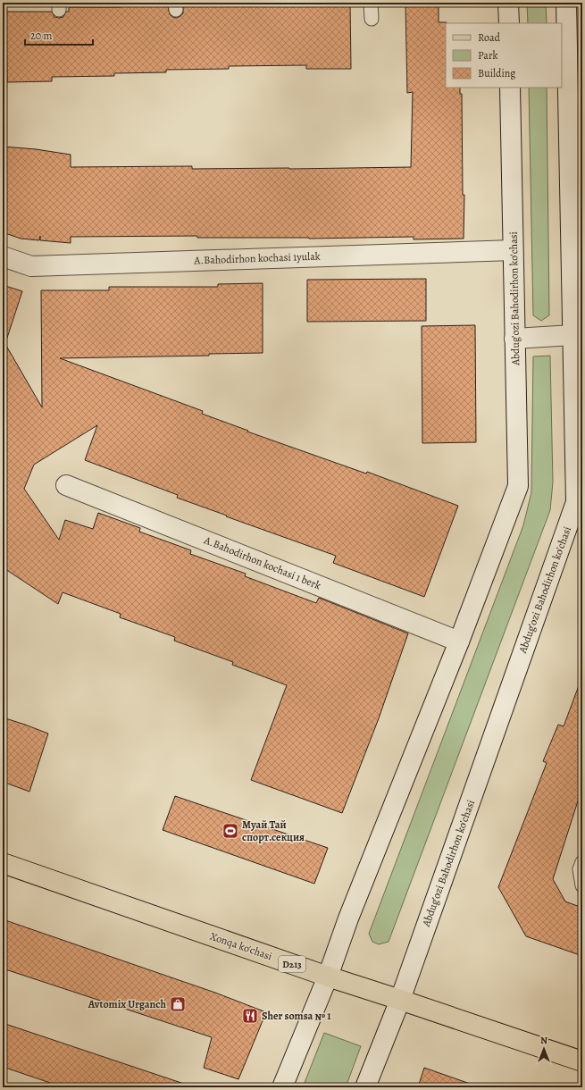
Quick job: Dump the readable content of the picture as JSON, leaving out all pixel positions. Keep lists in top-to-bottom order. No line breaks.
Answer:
{"streets":{"main road":["A.Bahodirhon kochasi 1yulak","Abdug’ozi Bahodirhon ko’chasi","A.Bahodirhon kochasi 1 berk","Xonqa ko'chasi","D213"]},"crossings":[["A.Bahodirhon kochasi 1yulak","Abdug’ozi Bahodirhon ko’chasi"],["Abdug’ozi Bahodirhon ko’chasi","A.Bahodirhon kochasi 1 berk"],["Abdug’ozi Bahodirhon ko’chasi","Xonqa ko'chasi"]],"places":{"sports":["Муай Тай спорт.секция"],"shop":["Avtomix Urganch"],"restaurant":["Sher somsa № 1"]},"legend":["Road","Park","Building"],"scale_bar":"20 m","north":"top"}
